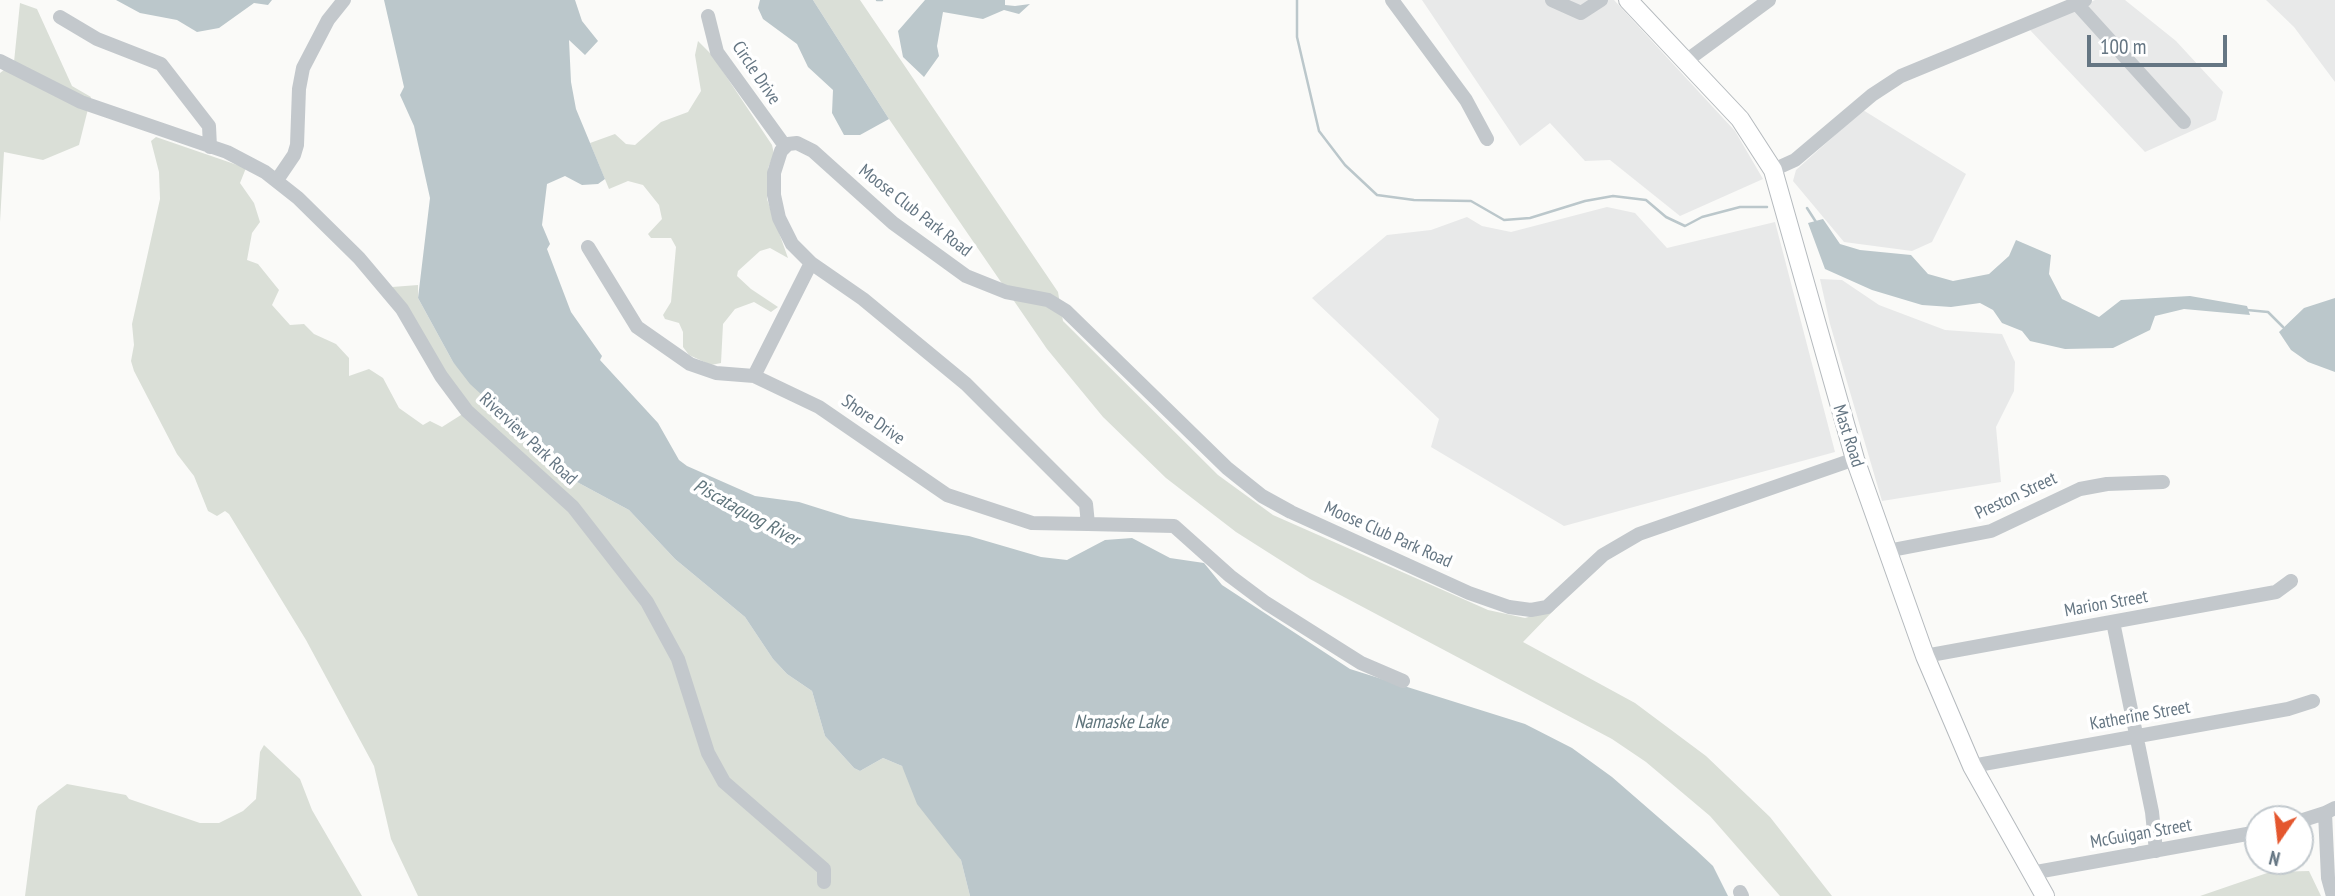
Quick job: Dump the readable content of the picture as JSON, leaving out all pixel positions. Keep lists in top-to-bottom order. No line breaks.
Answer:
{"streets":{"main road":["Mast Road"],"street":["Circle Drive","Moose Club Park Road","Shore Drive","Riverview Park Road","Preston Street","Marion Street","Katherine Street","McGuigan Street"]},"crossings":[["Circle Drive","Moose Club Park Road"],["Moose Club Park Road","Mast Road"],["Mast Road","Preston Street"],["Mast Road","Marion Street"],["Mast Road","Katherine Street"],["Mast Road","McGuigan Street"]],"water":["Piscataquog River","Namaske Lake"],"scale_bar":"100 m","north":"bottom"}
